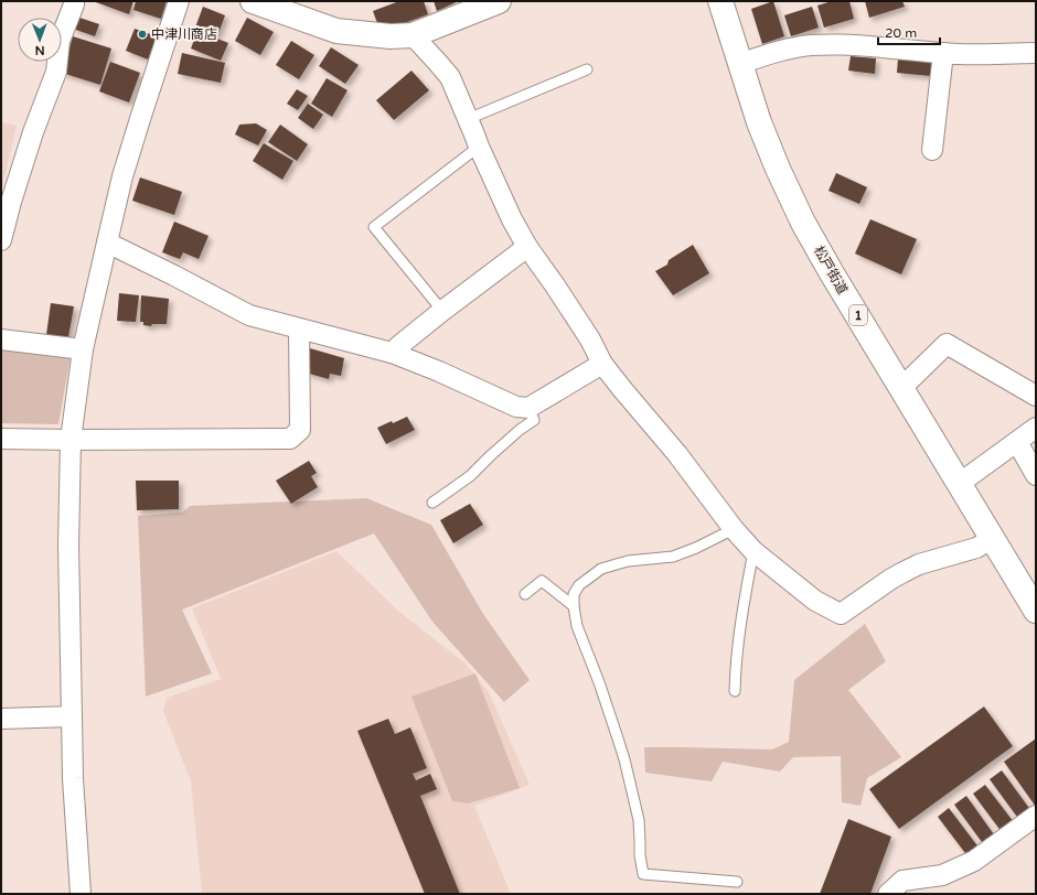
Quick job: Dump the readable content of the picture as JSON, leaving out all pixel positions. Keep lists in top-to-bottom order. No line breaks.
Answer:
{"streets":{"main road":["松戸街道","1"]},"places":["中津川商店"],"scale_bar":"20 m","north":"bottom"}
